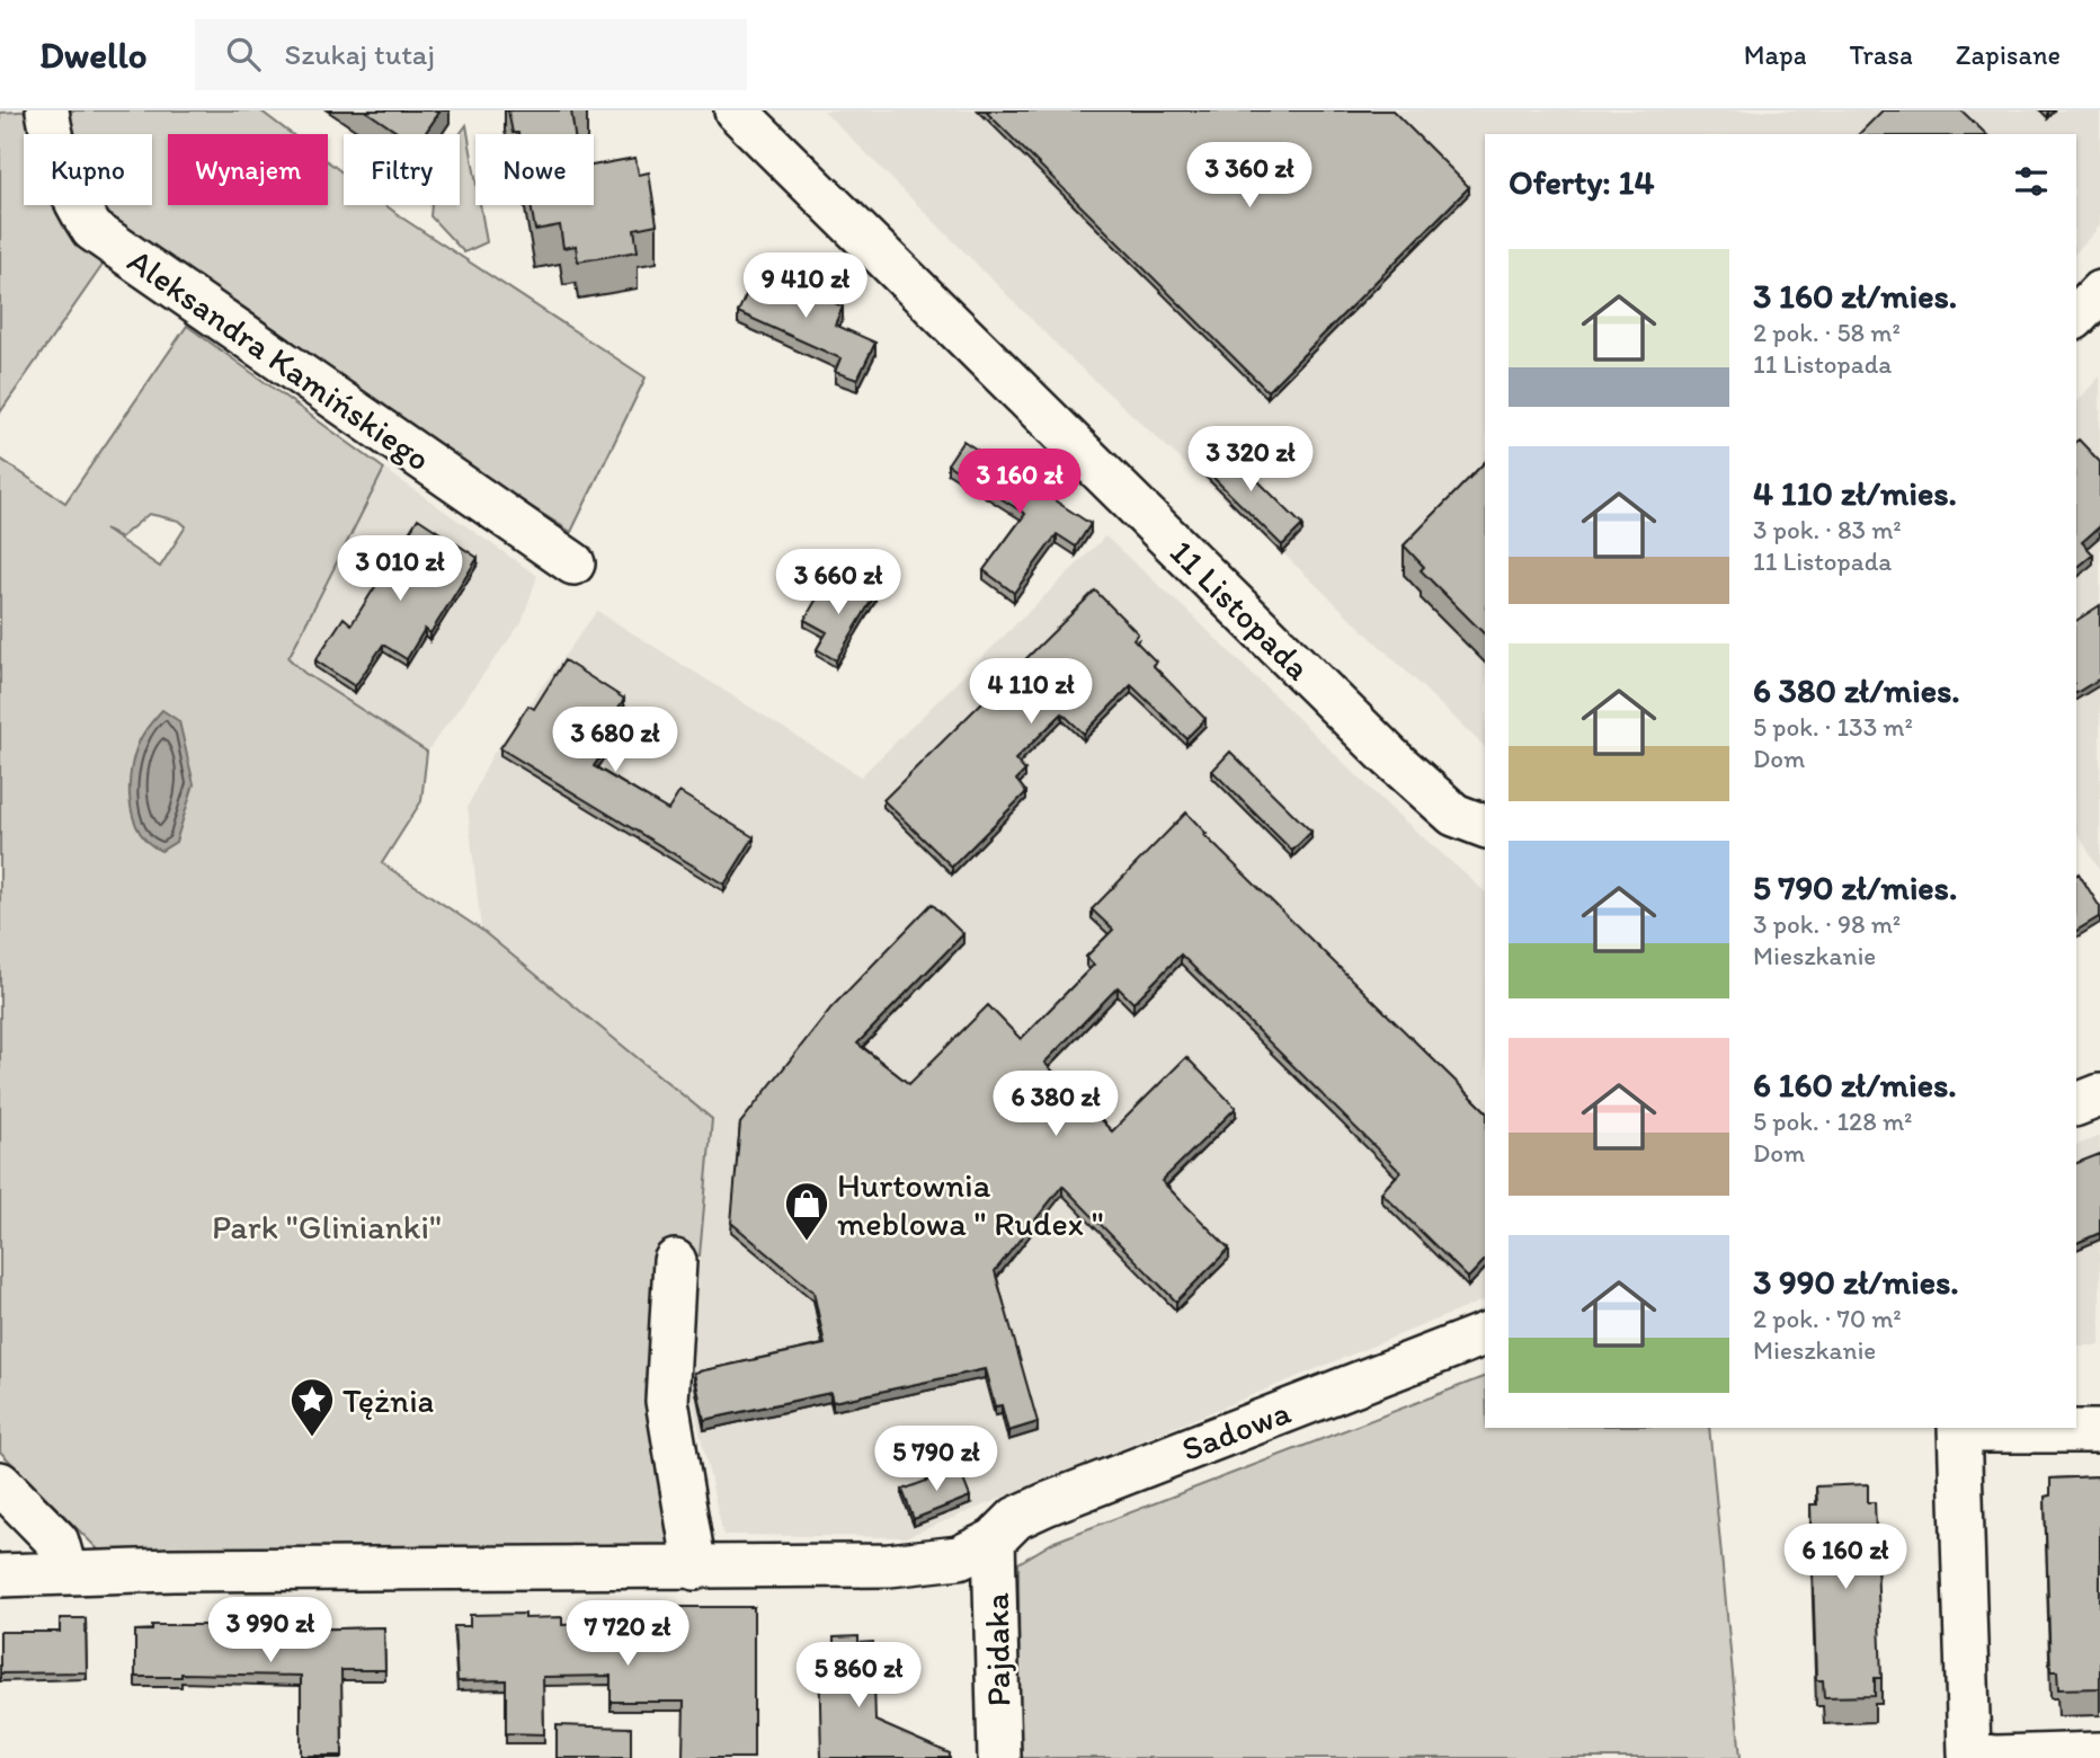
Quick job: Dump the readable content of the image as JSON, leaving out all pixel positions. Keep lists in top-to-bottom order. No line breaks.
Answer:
{"streets":{"street":["Aleksandra Kamińskiego","11 Listopada","Sadowa","Pajdaka"]},"crossings":[["Sadowa","Pajdaka"]],"parks":["Park \"Glinianki\""],"places":{"shop":["Hurtownia meblowa \" Rudex \""],"place":["Tężnia"]},"page":{"header":"Dwello","search":"Szukaj tutaj","nav":["Mapa","Trasa","Zapisane"],"chip":["Kupno","Wynajem","Filtry","Nowe"],"heading":"Oferty: 14","price":["3 360 zł","9 410 zł","3 320 zł","3 160 zł","3 010 zł","3 660 zł","4 110 zł","3 680 zł","6 380 zł","5 790 zł","6 160 zł","3 990 zł","7 720 zł","5 860 zł"],"list":[{"name":"3 160 zł/mies.","note":"2 pok. · 58 m² · 11 Listopada"},{"name":"4 110 zł/mies.","note":"3 pok. · 83 m² · 11 Listopada"},{"name":"6 380 zł/mies.","note":"5 pok. · 133 m² · Dom"},{"name":"5 790 zł/mies.","note":"3 pok. · 98 m² · Mieszkanie"},{"name":"6 160 zł/mies.","note":"5 pok. · 128 m² · Dom"},{"name":"3 990 zł/mies.","note":"2 pok. · 70 m² · Mieszkanie"}]}}
